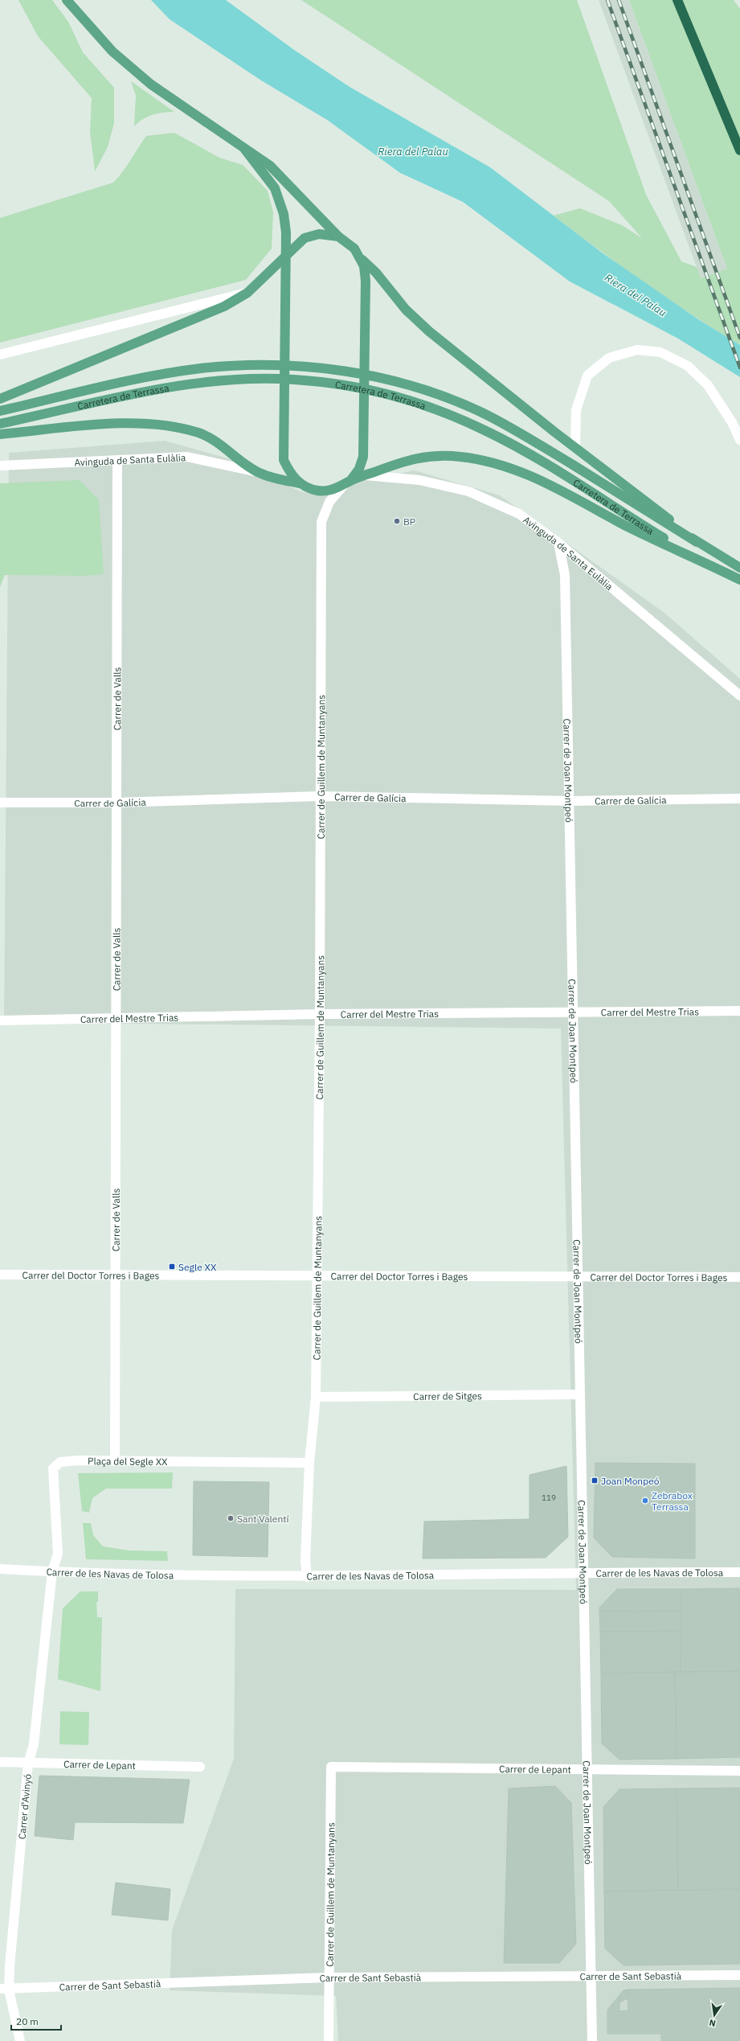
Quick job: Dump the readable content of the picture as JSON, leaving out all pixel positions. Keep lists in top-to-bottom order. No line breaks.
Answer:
{"streets":{"main road":["Carretera de Terrassa"],"street":["Avinguda de Santa Eulàlia","Carrer de Valls","Carrer de Guillem de Muntanyans","Carrer de Joan Montpeó","Carrer de Galícia","Carrer del Mestre Trias","Carrer del Doctor Torres i Bages","Carrer de Sitges","Plaça del Segle XX","Carrer de les Navas de Tolosa","Carrer de Lepant","Carrer d'Avinyó","Carrer de Sant Sebastià"]},"crossings":[["Avinguda de Santa Eulàlia","Carrer de Valls"],["Avinguda de Santa Eulàlia","Carrer de Joan Montpeó"],["Carrer de Valls","Carrer de Galícia"],["Carrer de Valls","Carrer del Mestre Trias"],["Carrer de Valls","Carrer del Doctor Torres i Bages"],["Carrer de Valls","Plaça del Segle XX"],["Carrer de Guillem de Muntanyans","Carrer de Galícia"],["Carrer de Guillem de Muntanyans","Carrer del Mestre Trias"],["Carrer de Guillem de Muntanyans","Carrer del Doctor Torres i Bages"],["Carrer de Guillem de Muntanyans","Carrer de Sitges"],["Carrer de Guillem de Muntanyans","Plaça del Segle XX"],["Carrer de Guillem de Muntanyans","Carrer de les Navas de Tolosa"],["Carrer de Guillem de Muntanyans","Carrer de Lepant"],["Carrer de Guillem de Muntanyans","Carrer de Sant Sebastià"],["Carrer de Joan Montpeó","Carrer de Galícia"],["Carrer de Joan Montpeó","Carrer del Mestre Trias"],["Carrer de Joan Montpeó","Carrer del Doctor Torres i Bages"],["Carrer de Joan Montpeó","Carrer de Sitges"],["Carrer de Joan Montpeó","Carrer de les Navas de Tolosa"],["Carrer de Joan Montpeó","Carrer de Lepant"],["Carrer de Joan Montpeó","Carrer de Sant Sebastià"],["Plaça del Segle XX","Carrer de les Navas de Tolosa"],["Plaça del Segle XX","Carrer d'Avinyó"],["Carrer de les Navas de Tolosa","Carrer d'Avinyó"],["Carrer de Lepant","Carrer d'Avinyó"],["Carrer d'Avinyó","Carrer de Sant Sebastià"]],"water":["Riera del Palau"],"places":{"other":["BP","Zebrabox Terrassa","Sant Valentí"],"transit":["Segle XX","Joan Monpeó"]},"house_numbers":["119"],"scale_bar":"20 m","north":"bottom"}
